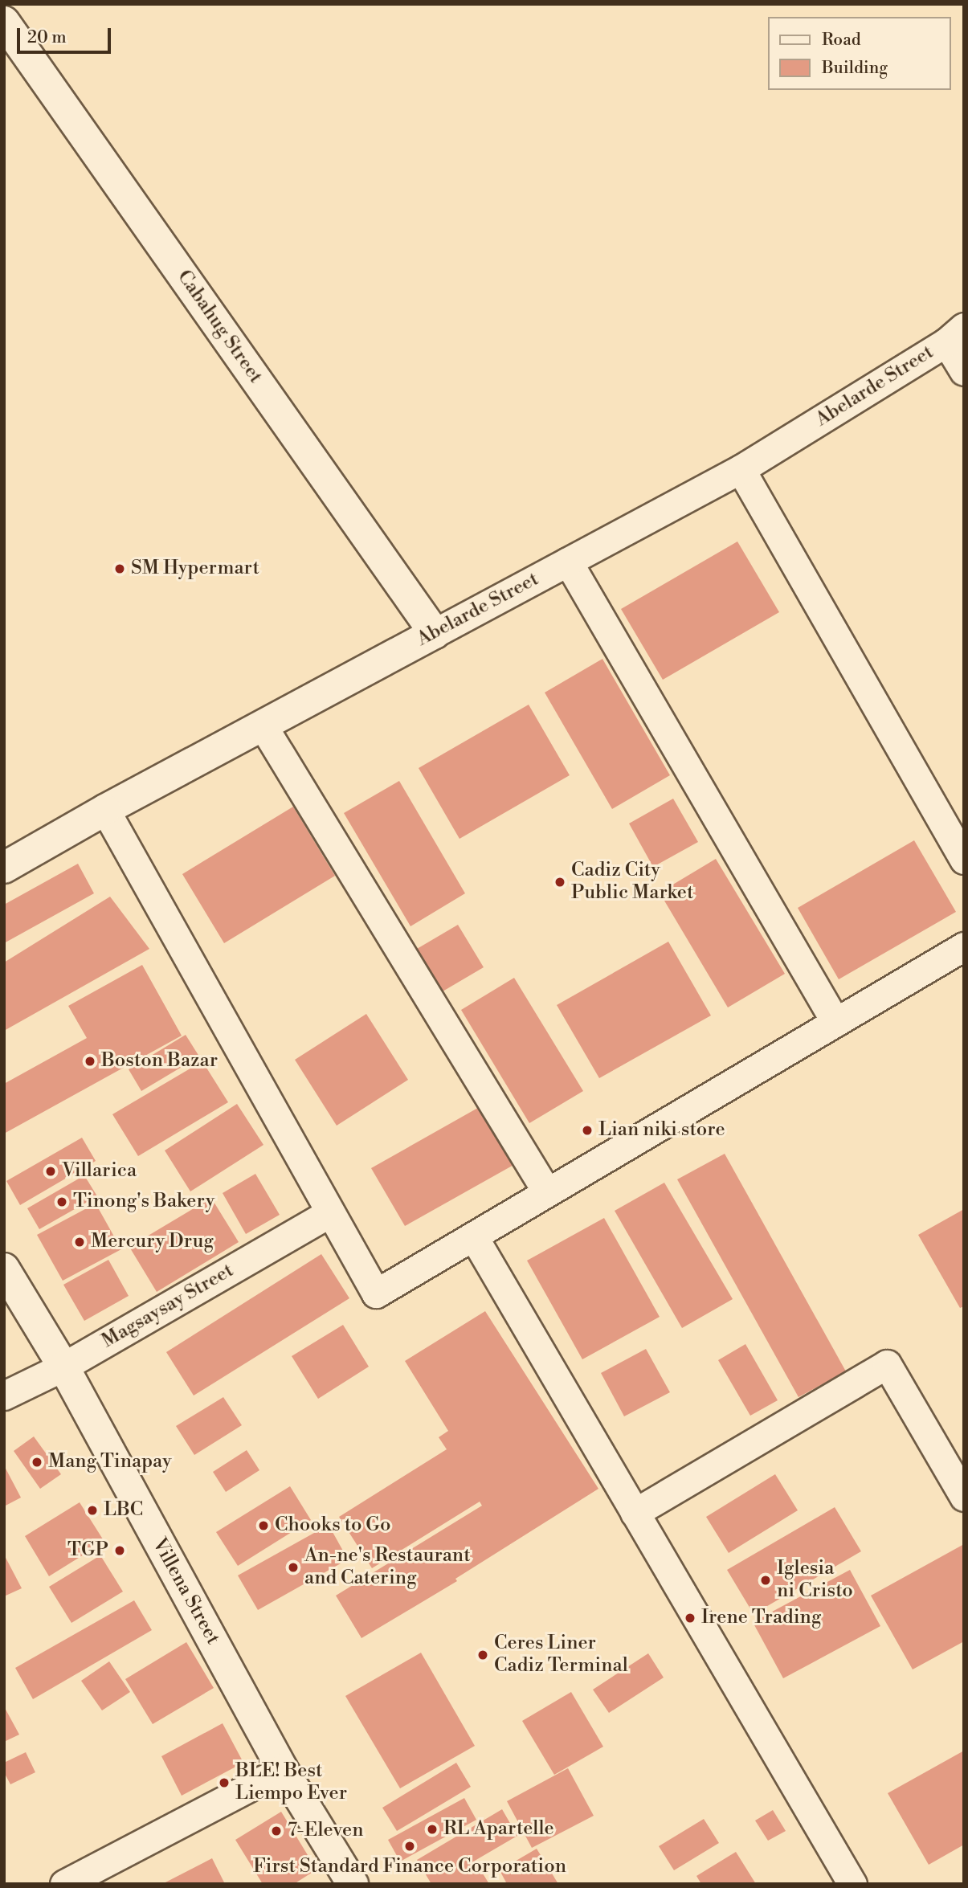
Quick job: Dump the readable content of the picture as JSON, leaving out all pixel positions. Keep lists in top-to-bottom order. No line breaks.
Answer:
{"streets":{"main road":["Cabahug Street","Abelarde Street","Villena Street"],"street":["Magsaysay Street"]},"crossings":[["Cabahug Street","Abelarde Street"],["Magsaysay Street","Villena Street"]],"places":["SM Hypermart","Cadiz City Public Market","Boston Bazar","Lian niki store","Villarica","Tinong's Bakery","Mercury Drug","Mang Tinapay","LBC","Chooks to Go","TGP","An-ne's Restaurant and Catering","Iglesia ni Cristo","Irene Trading","Ceres Liner Cadiz Terminal","BLE! Best Liempo Ever","RL Apartelle","7-Eleven","First Standard Finance Corporation"],"legend":["Road","Building"],"scale_bar":"20 m"}
